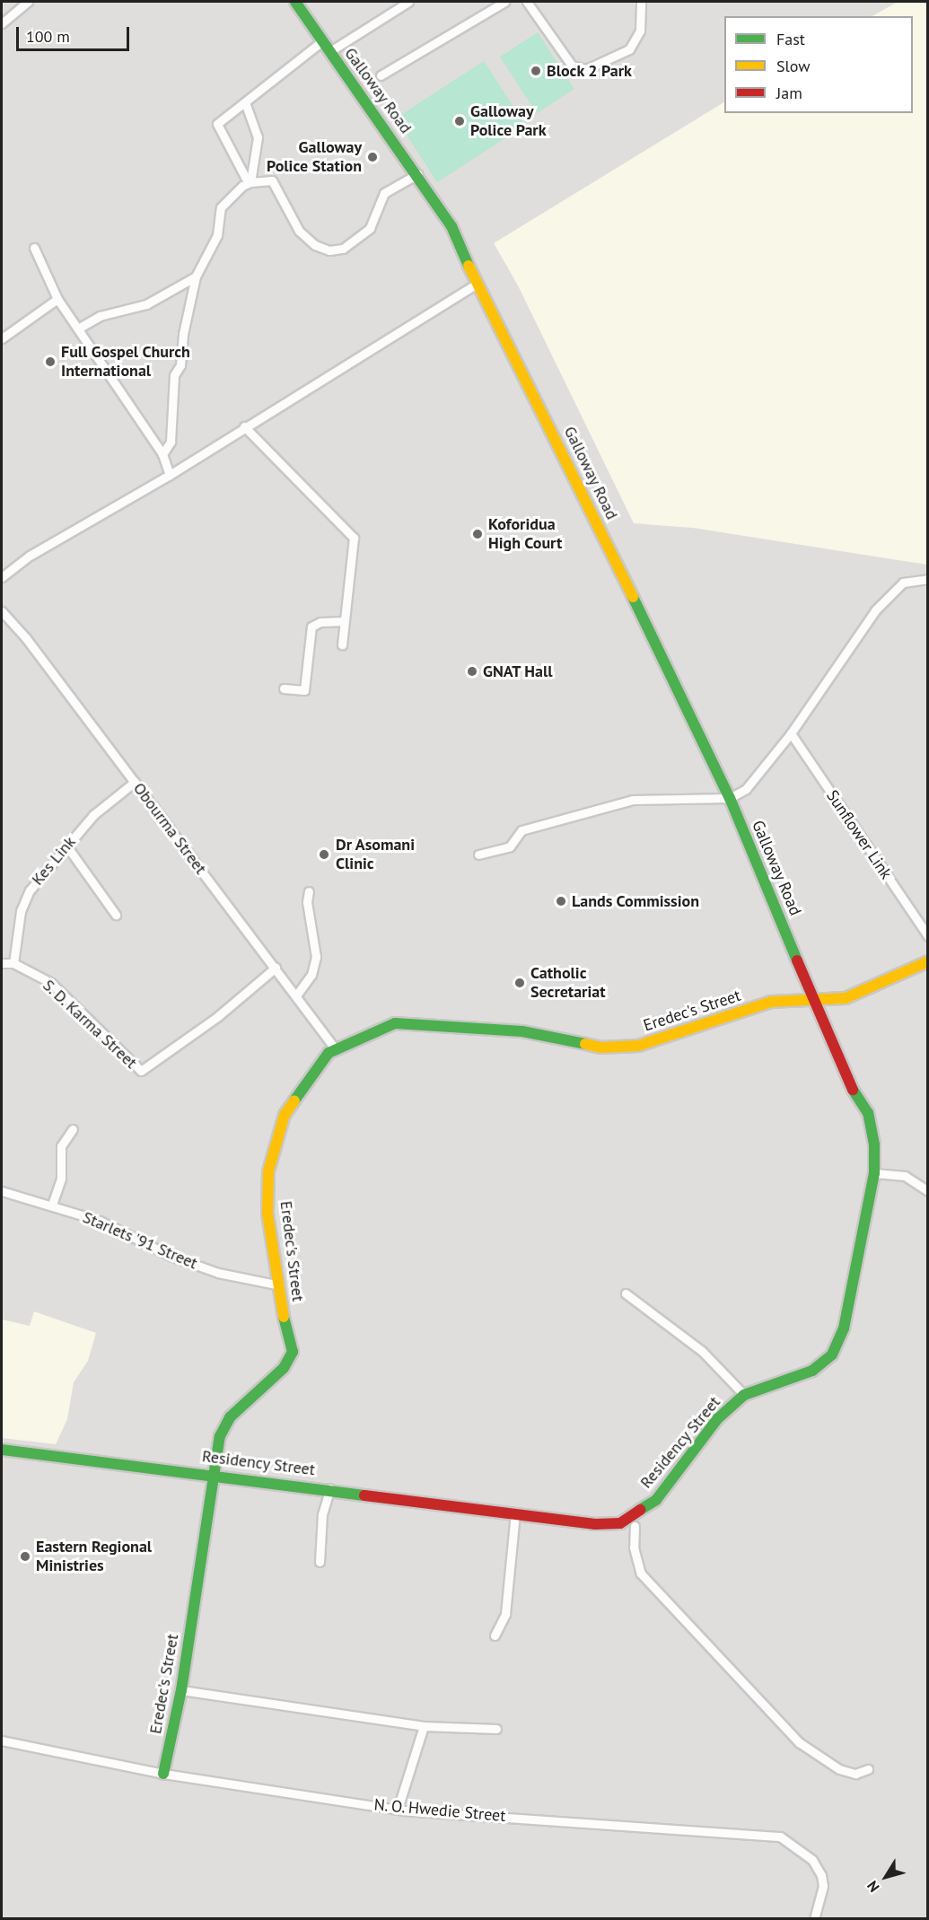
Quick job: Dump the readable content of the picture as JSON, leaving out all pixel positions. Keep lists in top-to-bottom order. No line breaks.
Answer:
{"streets":{"street":["Galloway Road","Obourma Street","Sunflower Link","Kes Link","Eredec's Street","S. D. Karma Street","Starlets '91 Street","Residency Street","N. O. Hwedie Street"]},"crossings":[["Galloway Road","Residency Street"],["Obourma Street","Kes Link"],["Obourma Street","Eredec's Street"],["Obourma Street","S. D. Karma Street"],["Kes Link","S. D. Karma Street"],["Eredec's Street","Starlets '91 Street"],["Eredec's Street","Residency Street"],["Eredec's Street","N. O. Hwedie Street"]],"places":["Block 2 Park","Galloway Police Park","Galloway Police Station","Full Gospel Church International","Koforidua High Court","GNAT Hall","Dr Asomani Clinic","Lands Commission","Catholic Secretariat","Eastern Regional Ministries"],"legend":["Fast","Slow","Jam"],"scale_bar":"100 m","north":"bottom left"}
